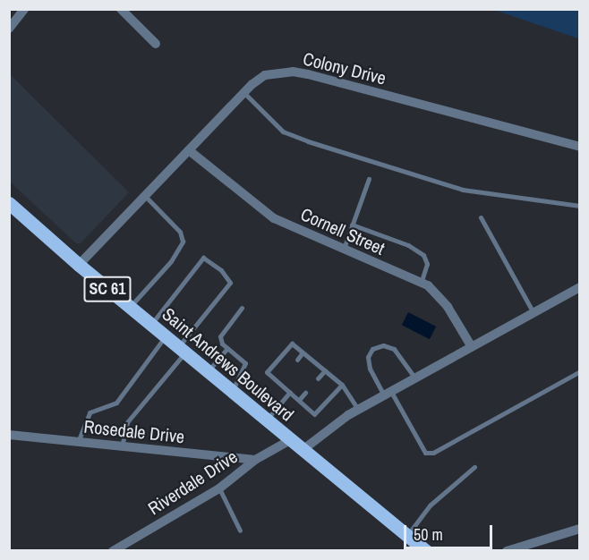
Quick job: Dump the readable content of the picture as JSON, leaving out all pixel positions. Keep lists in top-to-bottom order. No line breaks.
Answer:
{"streets":{"main road":["SC 61","Saint Andrews Boulevard"],"street":["Colony Drive","Cornell Street","Rosedale Drive","Riverdale Drive"]},"crossings":[["Colony Drive","Cornell Street"],["Colony Drive","Saint Andrews Boulevard"],["Saint Andrews Boulevard","Riverdale Drive"],["Rosedale Drive","Riverdale Drive"]],"scale_bar":"50 m"}
